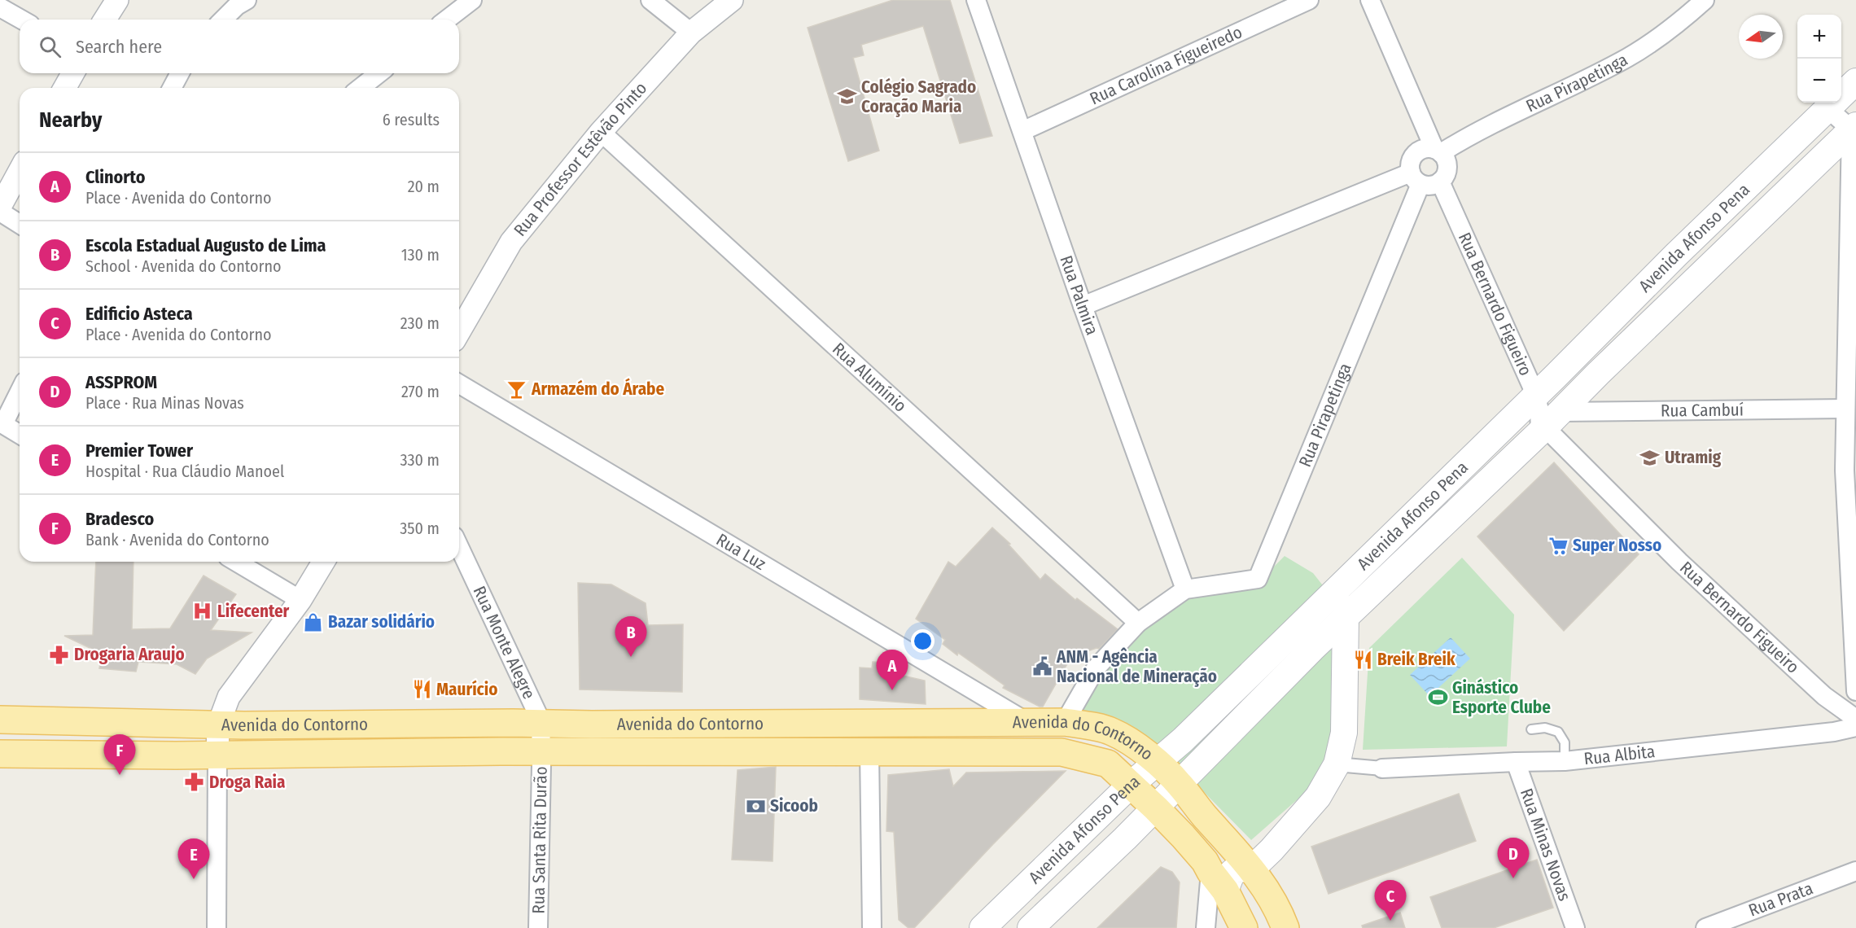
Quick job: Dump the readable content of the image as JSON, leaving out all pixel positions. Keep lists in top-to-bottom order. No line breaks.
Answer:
{"streets":{"main road":["Avenida Afonso Pena","Avenida do Contorno"],"street":["Rua Carolina Figueiredo","Rua Pirapetinga","Rua Professor Estêvão Pinto","Rua Palmira","Rua Bernardo Figueiro","Rua Alumínio","Rua Cambuí","Rua Luz","Rua Monte Alegre","Rua Albita","Rua Santa Rita Durão","Rua Minas Novas","Rua Prata"]},"crossings":[["Rua Carolina Figueiredo","Rua Palmira"],["Rua Pirapetinga","Rua Palmira"],["Rua Pirapetinga","Rua Bernardo Figueiro"],["Rua Professor Estêvão Pinto","Rua Alumínio"],["Avenida Afonso Pena","Rua Bernardo Figueiro"],["Avenida Afonso Pena","Rua Cambuí"],["Avenida Afonso Pena","Avenida do Contorno"],["Rua Bernardo Figueiro","Rua Cambuí"],["Rua Luz","Avenida do Contorno"],["Rua Monte Alegre","Avenida do Contorno"],["Avenida do Contorno","Rua Santa Rita Durão"],["Rua Albita","Rua Minas Novas"]],"places":{"school or university":["Colégio Sagrado Coração Maria","Utramig"],"bar":["Armazém do Árabe"],"supermarket":["Super Nosso"],"hospital":["Lifecenter"],"shop":["Bazar solidário"],"pharmacy":["Drogaria Araujo","Droga Raia"],"restaurant":["Breik Breik","Maurício"],"public building":["ANM - Agência Nacional de Mineração"],"sports":["Ginástico Esporte Clube"],"bank":["Sicoob"]},"north":"left","page":{"map_buttons":["+","−"],"search":"Search here","heading":["Nearby","6 results"],"list":[{"mark":"A","name":"Clinorto","note":"Place · Avenida do Contorno","value":"20 m"},{"mark":"B","name":"Escola Estadual Augusto de Lima","note":"School · Avenida do Contorno","value":"130 m"},{"mark":"C","name":"Edificio Asteca","note":"Place · Avenida do Contorno","value":"230 m"},{"mark":"D","name":"ASSPROM","note":"Place · Rua Minas Novas","value":"270 m"},{"mark":"E","name":"Premier Tower","note":"Hospital · Rua Cláudio Manoel","value":"330 m"},{"mark":"F","name":"Bradesco","note":"Bank · Avenida do Contorno","value":"350 m"}],"pins":["B","A","F","D","E","C"]}}
